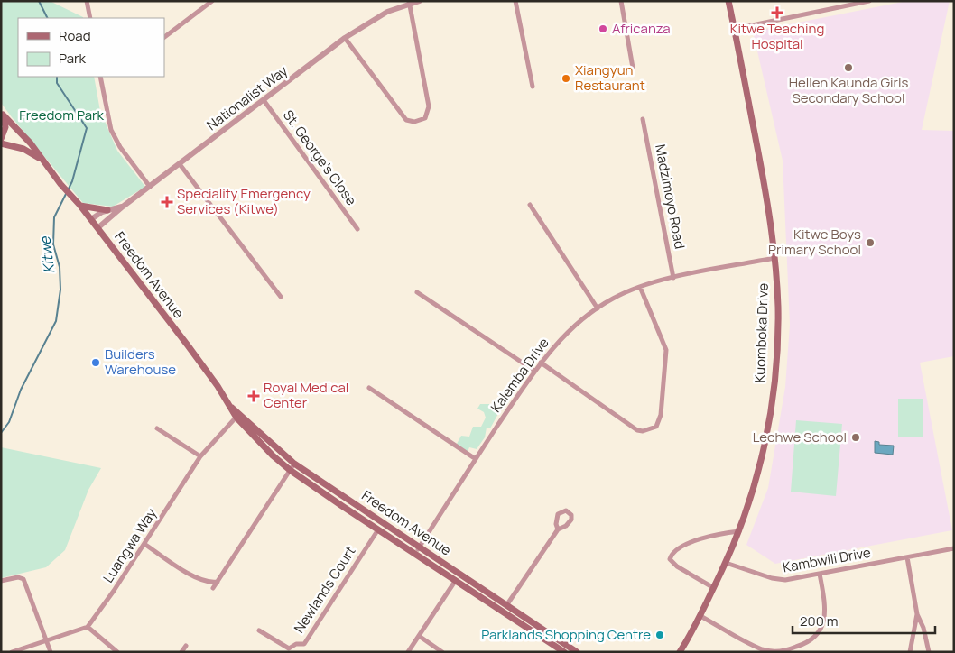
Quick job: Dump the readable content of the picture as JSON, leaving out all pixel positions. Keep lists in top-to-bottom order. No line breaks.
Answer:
{"streets":{"main road":["Freedom Avenue","Kuomboka Drive"],"street":["Nationalist Way","St. George's Close","Madzimoyo Road","Kalemba Drive","Luangwa Way","Kambwili Drive","Newlands Court"]},"crossings":[["Nationalist Way","St. George's Close"],["Nationalist Way","Freedom Avenue"],["Madzimoyo Road","Kalemba Drive"],["Freedom Avenue","Kalemba Drive"],["Freedom Avenue","Luangwa Way"],["Freedom Avenue","Newlands Court"],["Kuomboka Drive","Kalemba Drive"],["Kuomboka Drive","Kambwili Drive"]],"water":["Kitwe"],"parks":["Freedom Park"],"places":{"health":["Kitwe Teaching Hospital","Speciality Emergency Services (Kitwe)","Royal Medical Center"],"other":["Africanza","Hellen Kaunda Girls Secondary School","Xiangyun Restaurant","Kitwe Boys Primary School","Builders Warehouse","Lechwe School","Parklands Shopping Centre"]},"legend":["Road","Park"],"scale_bar":"200 m"}
